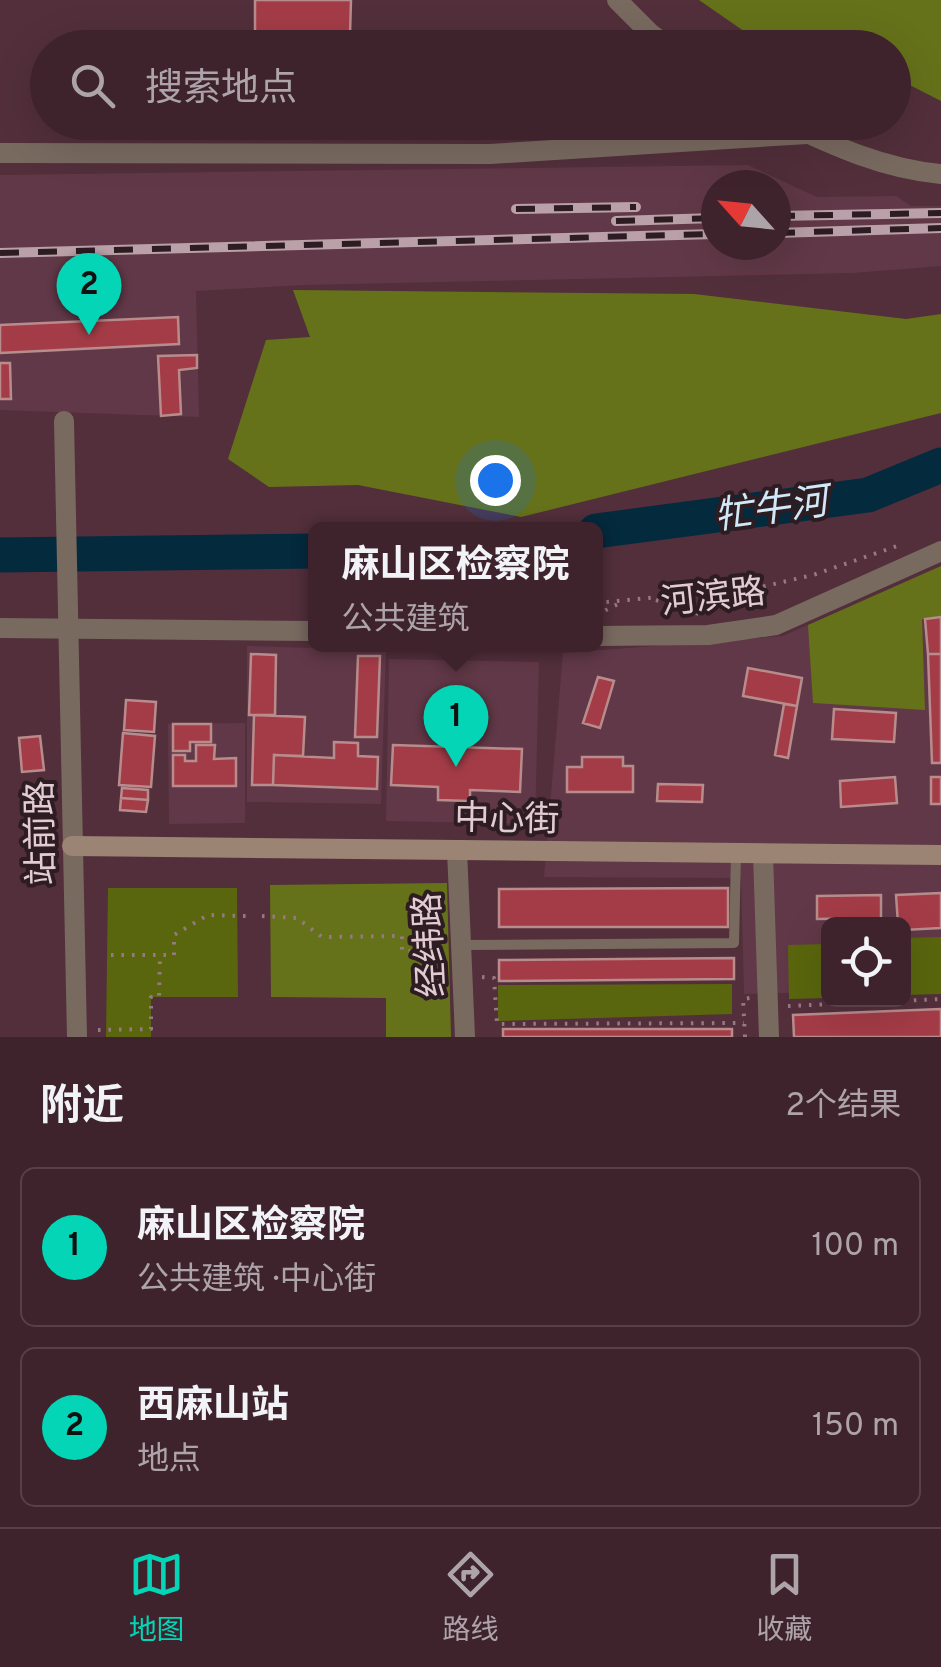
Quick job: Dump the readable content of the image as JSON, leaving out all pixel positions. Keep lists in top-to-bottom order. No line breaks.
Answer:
{"streets":{"main road":["中心街"],"street":["河滨路","站前路","经纬路"]},"crossings":[["中心街","站前路"],["中心街","经纬路"]],"water":["牤牛河"],"north":"top left","page":{"search":"搜索地点","pins":["2","1"],"popup":["麻山区检察院","公共建筑"],"heading":["附近","2个结果"],"list":[{"mark":"1","name":"麻山区检察院","note":"公共建筑 · 中心街","value":"100 m"},{"mark":"2","name":"西麻山站","note":"地点","value":"150 m"}],"nav":["地图","路线","收藏"]}}
